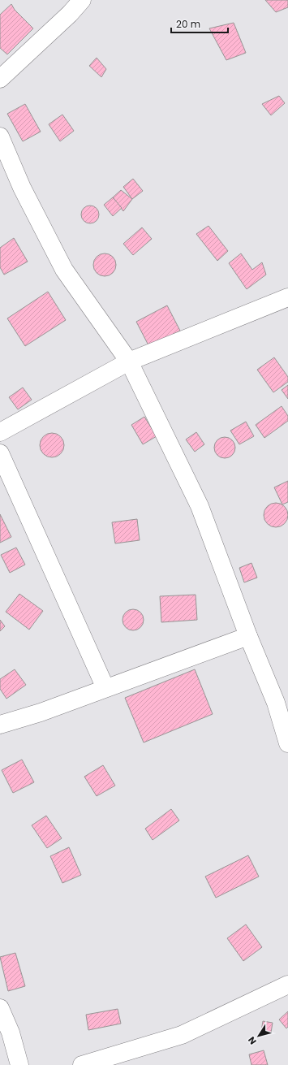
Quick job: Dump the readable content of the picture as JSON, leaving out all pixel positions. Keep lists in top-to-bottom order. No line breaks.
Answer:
{"scale_bar":"20 m","north":"bottom left"}
